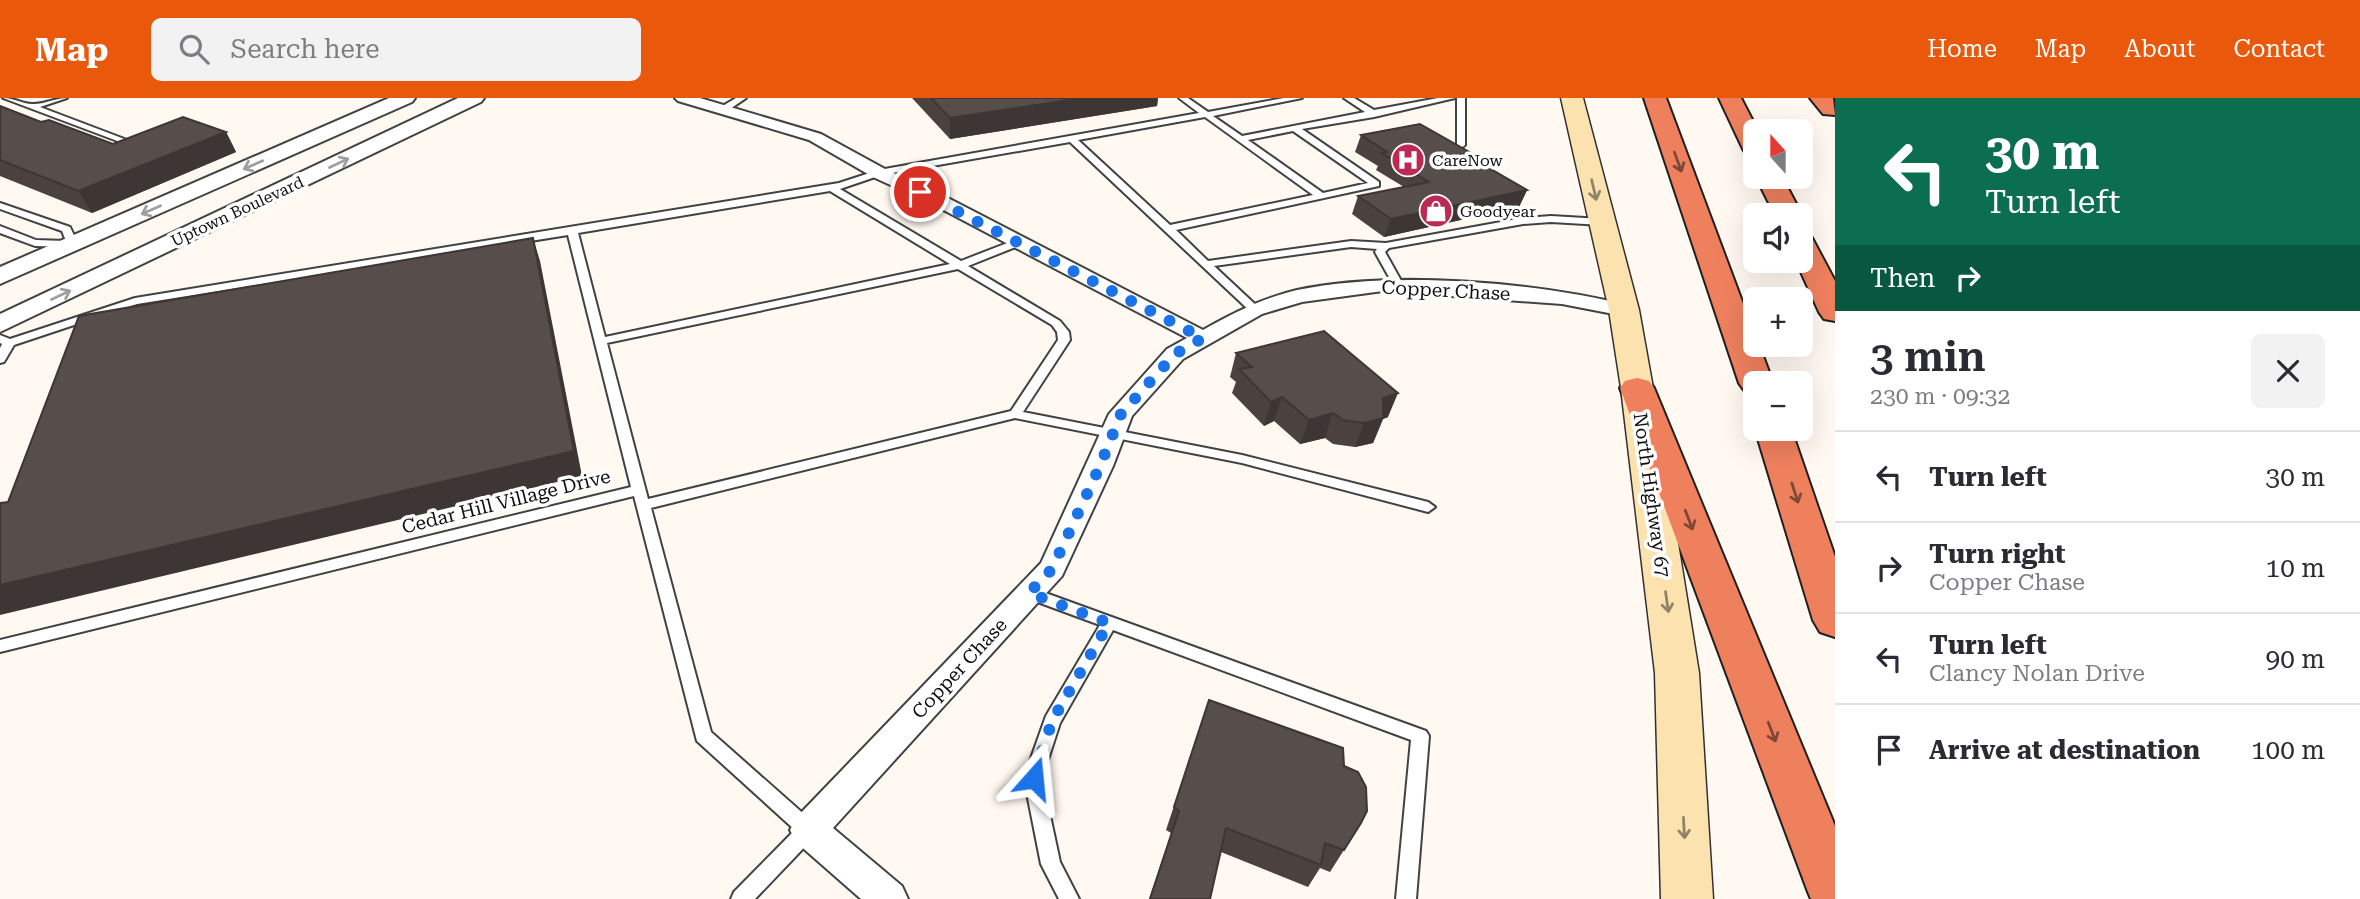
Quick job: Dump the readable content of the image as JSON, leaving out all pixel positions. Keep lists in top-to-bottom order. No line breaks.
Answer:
{"streets":{"main road":["North Highway 67"],"street":["Uptown Boulevard","Copper Chase"],"lane":["Cedar Hill Village Drive"]},"crossings":[["Copper Chase","North Highway 67"]],"one_way":["North Highway 67"],"places":{"hospital":["CareNow"],"shop":["Goodyear"]},"north":"top","page":{"header":"Map","search":"Search here","nav":["Home","Map","About","Contact"],"turn":["30 m","Turn left"],"map_buttons":["+","−"],"then":"Then","heading":["3 min","230 m · 09:32"],"list":[{"name":"Turn left","value":"30 m"},{"name":"Turn right","note":"Copper Chase","value":"10 m"},{"name":"Turn left","note":"Clancy Nolan Drive","value":"90 m"},{"name":"Arrive at destination","value":"100 m"}]}}
